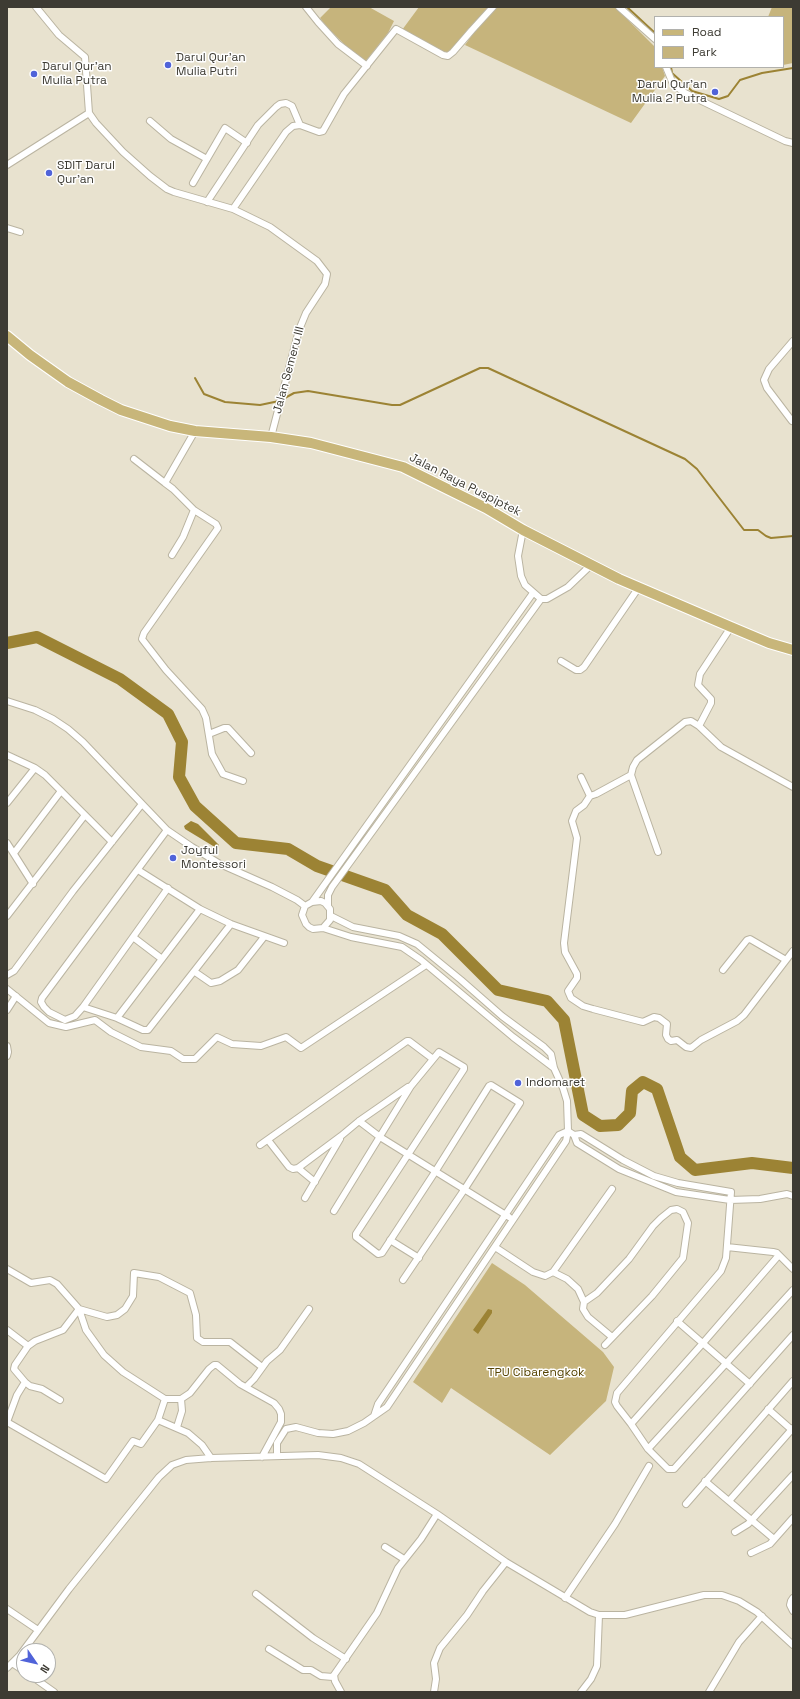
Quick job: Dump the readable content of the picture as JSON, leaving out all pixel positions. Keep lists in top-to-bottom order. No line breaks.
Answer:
{"streets":{"main road":["Jalan Raya Puspiptek"],"street":["Jalan Semeru III"]},"crossings":[["Jalan Semeru III","Jalan Raya Puspiptek"]],"parks":["TPU Cibarengkok"],"places":["Darul Qur'an Mulia Putri","Darul Qur'an Mulia Putra","Darul Qur'an Mulia 2 Putra","SDIT Darul Qur'an","Joyful Montessori","Indomaret"],"legend":["Road","Park"],"north":"bottom right"}
